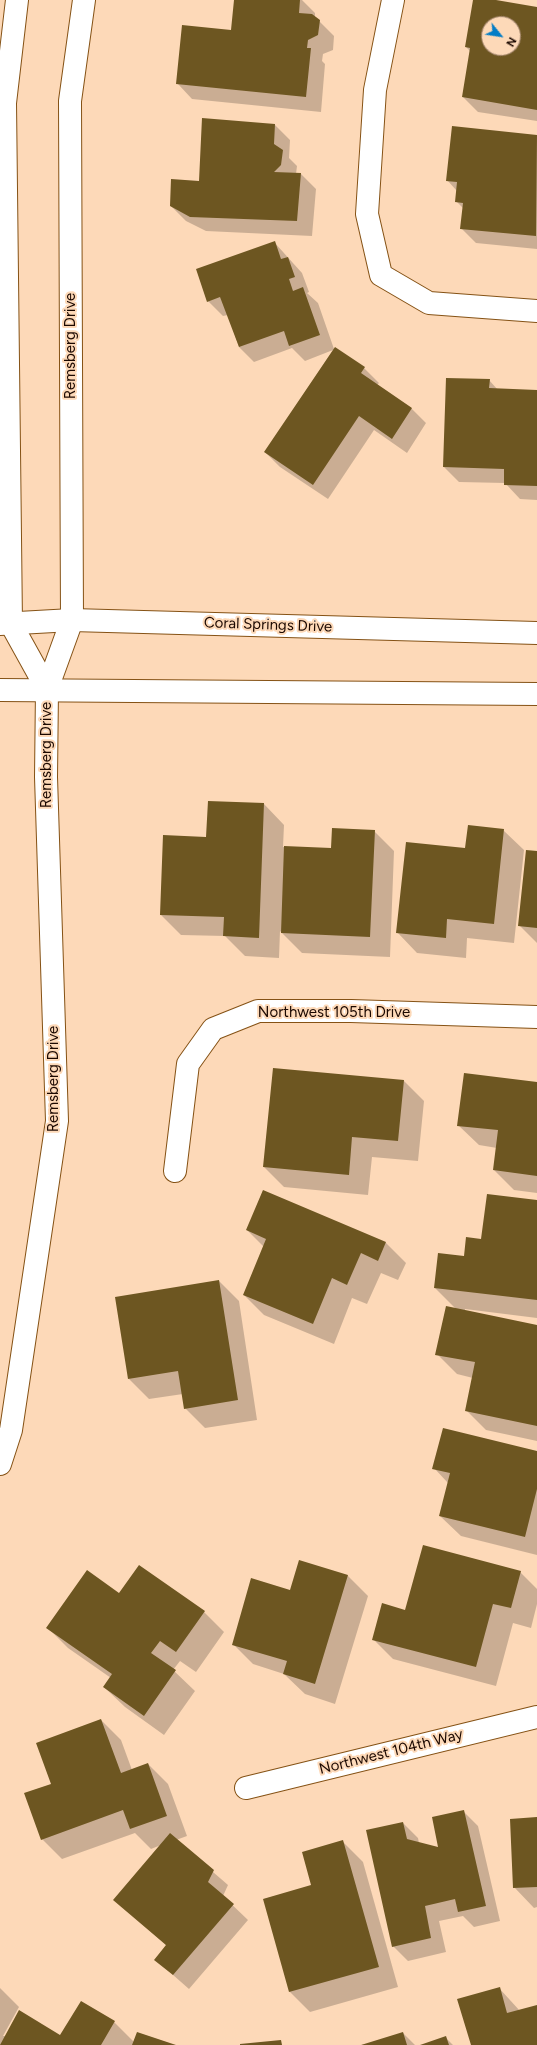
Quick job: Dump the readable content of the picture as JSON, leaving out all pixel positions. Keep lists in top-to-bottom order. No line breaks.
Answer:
{"streets":{"street":["Remsberg Drive","Coral Springs Drive","Northwest 105th Drive","Northwest 104th Way"]},"crossings":[["Remsberg Drive","Coral Springs Drive"]],"north":"bottom right"}
